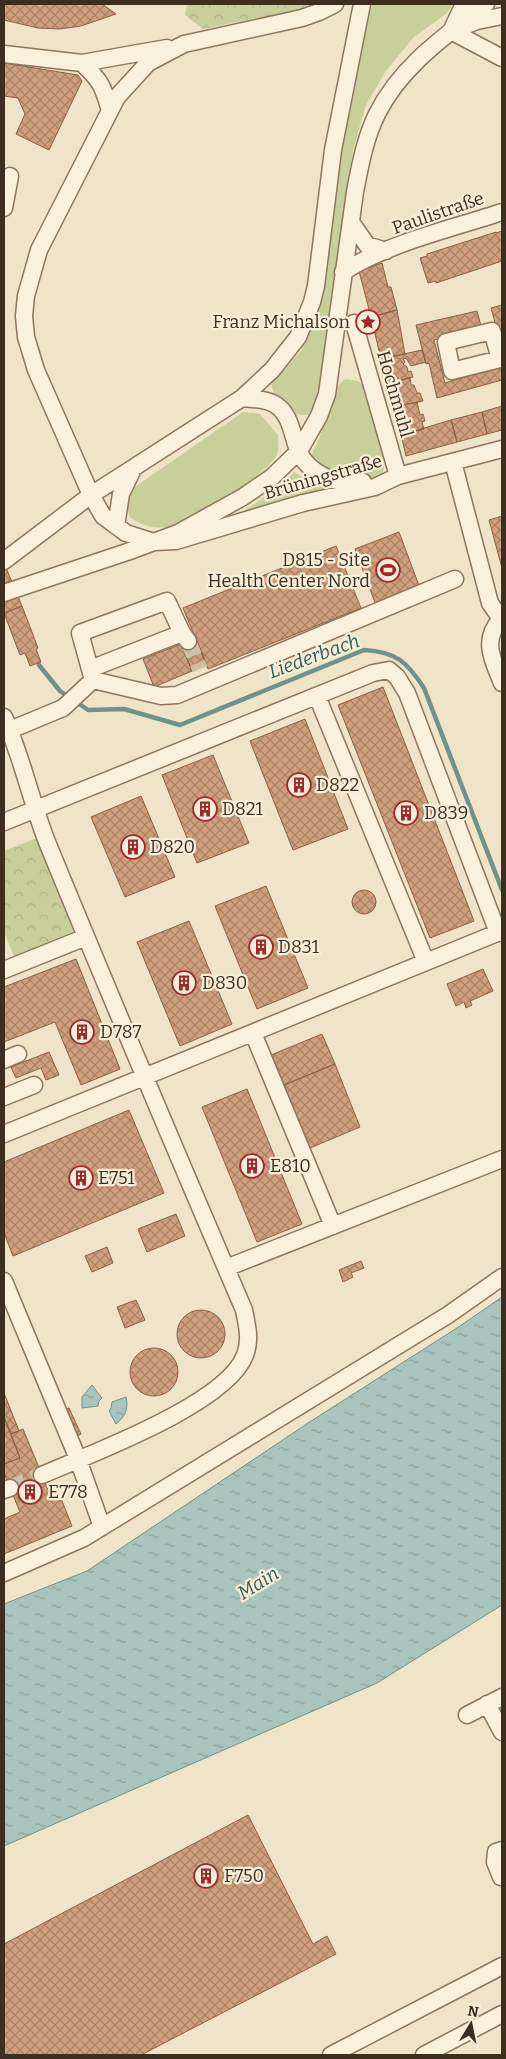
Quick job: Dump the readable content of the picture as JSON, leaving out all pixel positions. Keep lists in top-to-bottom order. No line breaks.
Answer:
{"streets":{"street":["Paulistraße","Hochmuhl","Brüningstraße"]},"crossings":[["Hochmuhl","Brüningstraße"]],"water":["Liederbach","Main"],"places":{"place":["Franz Michalson"],"sports":["D815 - Site Health Center Nord"],"building":["D822","D821","D839","D820","D831","D830","D787","E810","E751","E778","F750"]},"north":"top"}
